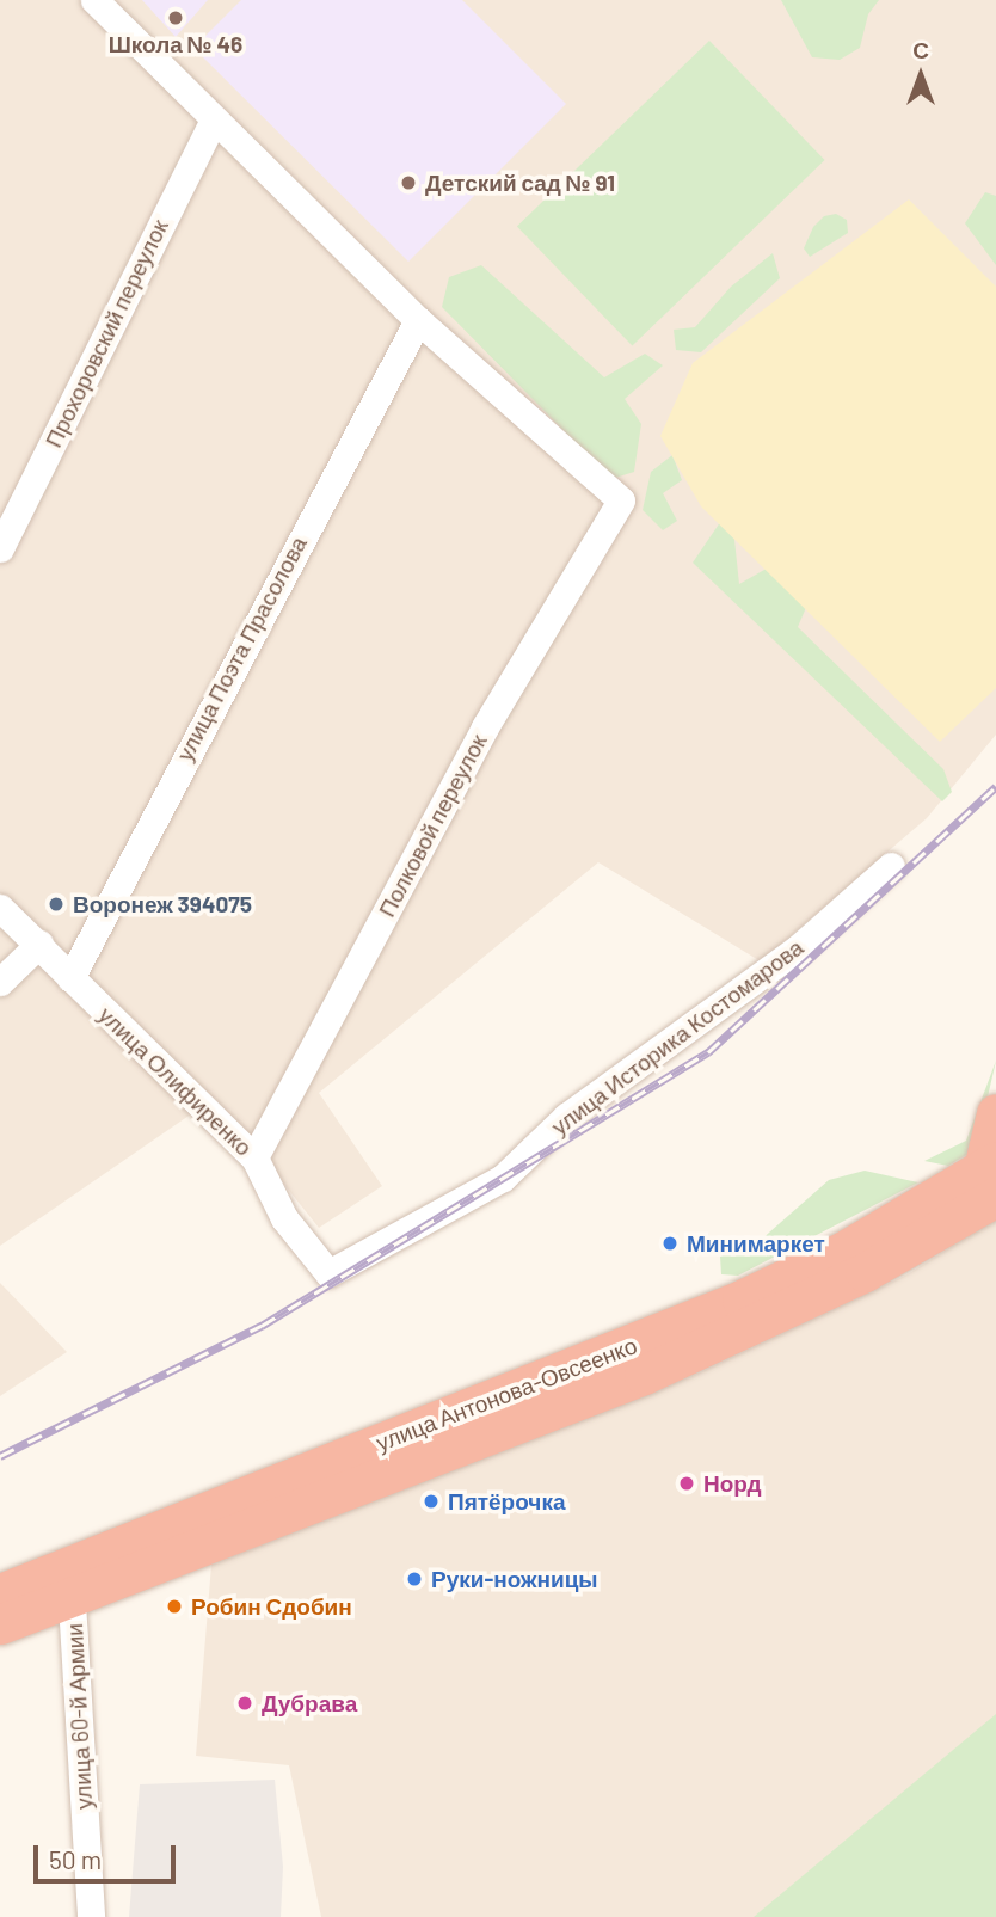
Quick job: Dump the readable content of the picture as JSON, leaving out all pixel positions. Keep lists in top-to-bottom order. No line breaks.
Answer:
{"streets":{"highway":["улица Антонова-Овсеенко"],"street":["Прохоровский переулок","улица Поэта Прасолова","Полковой переулок","улица Историка Костомарова","улица Олифиренко","улица 60-й Армии"]},"crossings":[["улица Поэта Прасолова","Полковой переулок"],["улица Поэта Прасолова","улица Олифиренко"],["Полковой переулок","улица Олифиренко"],["улица Историка Костомарова","улица Олифиренко"],["улица Антонова-Овсеенко","улица 60-й Армии"]],"places":["Школа № 46","Детский сад № 91","Воронеж 394075","Минимаркет","Норд","Пятёрочка","Руки-ножницы","Робин Сдобин","Дубрава"],"scale_bar":"50 m","north":"top"}
